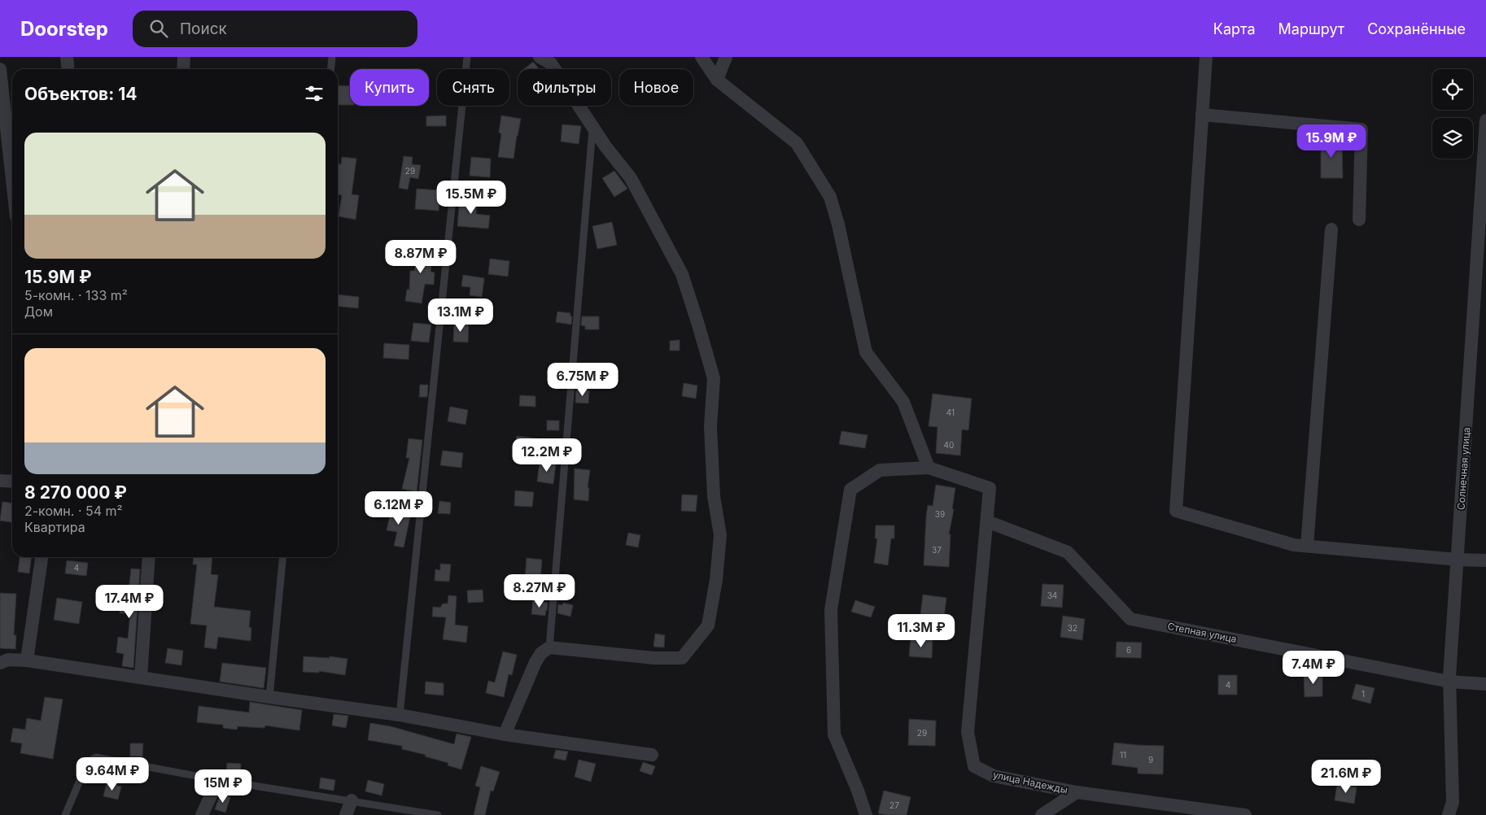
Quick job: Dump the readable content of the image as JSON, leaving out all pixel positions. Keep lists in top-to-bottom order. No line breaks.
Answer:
{"streets":{"street":["Солнечная улица","Степная улица","улица Надежды"]},"crossings":[["Солнечная улица","Степная улица"],["Степная улица","улица Надежды"]],"house_numbers":["29","41","40","39","37","4","34","32","6","4","1","29","11","9","27"],"page":{"header":"Doorstep","search":"Поиск","nav":["Карта","Маршрут","Сохранённые"],"chip":["Купить","Снять","Фильтры","Новое"],"heading":"Объектов: 14","list":[{"name":"15.9M ₽","note":"5-комн. · 133 m² · Дом"},{"name":"8 270 000 ₽","note":"2-комн. · 54 m² · Квартира"}],"price":["15.9M ₽","15.5M ₽","8.87M ₽","13.1M ₽","6.75M ₽","12.2M ₽","6.12M ₽","8.27M ₽","17.4M ₽","11.3M ₽","7.4M ₽","9.64M ₽","21.6M ₽","15M ₽"]}}
